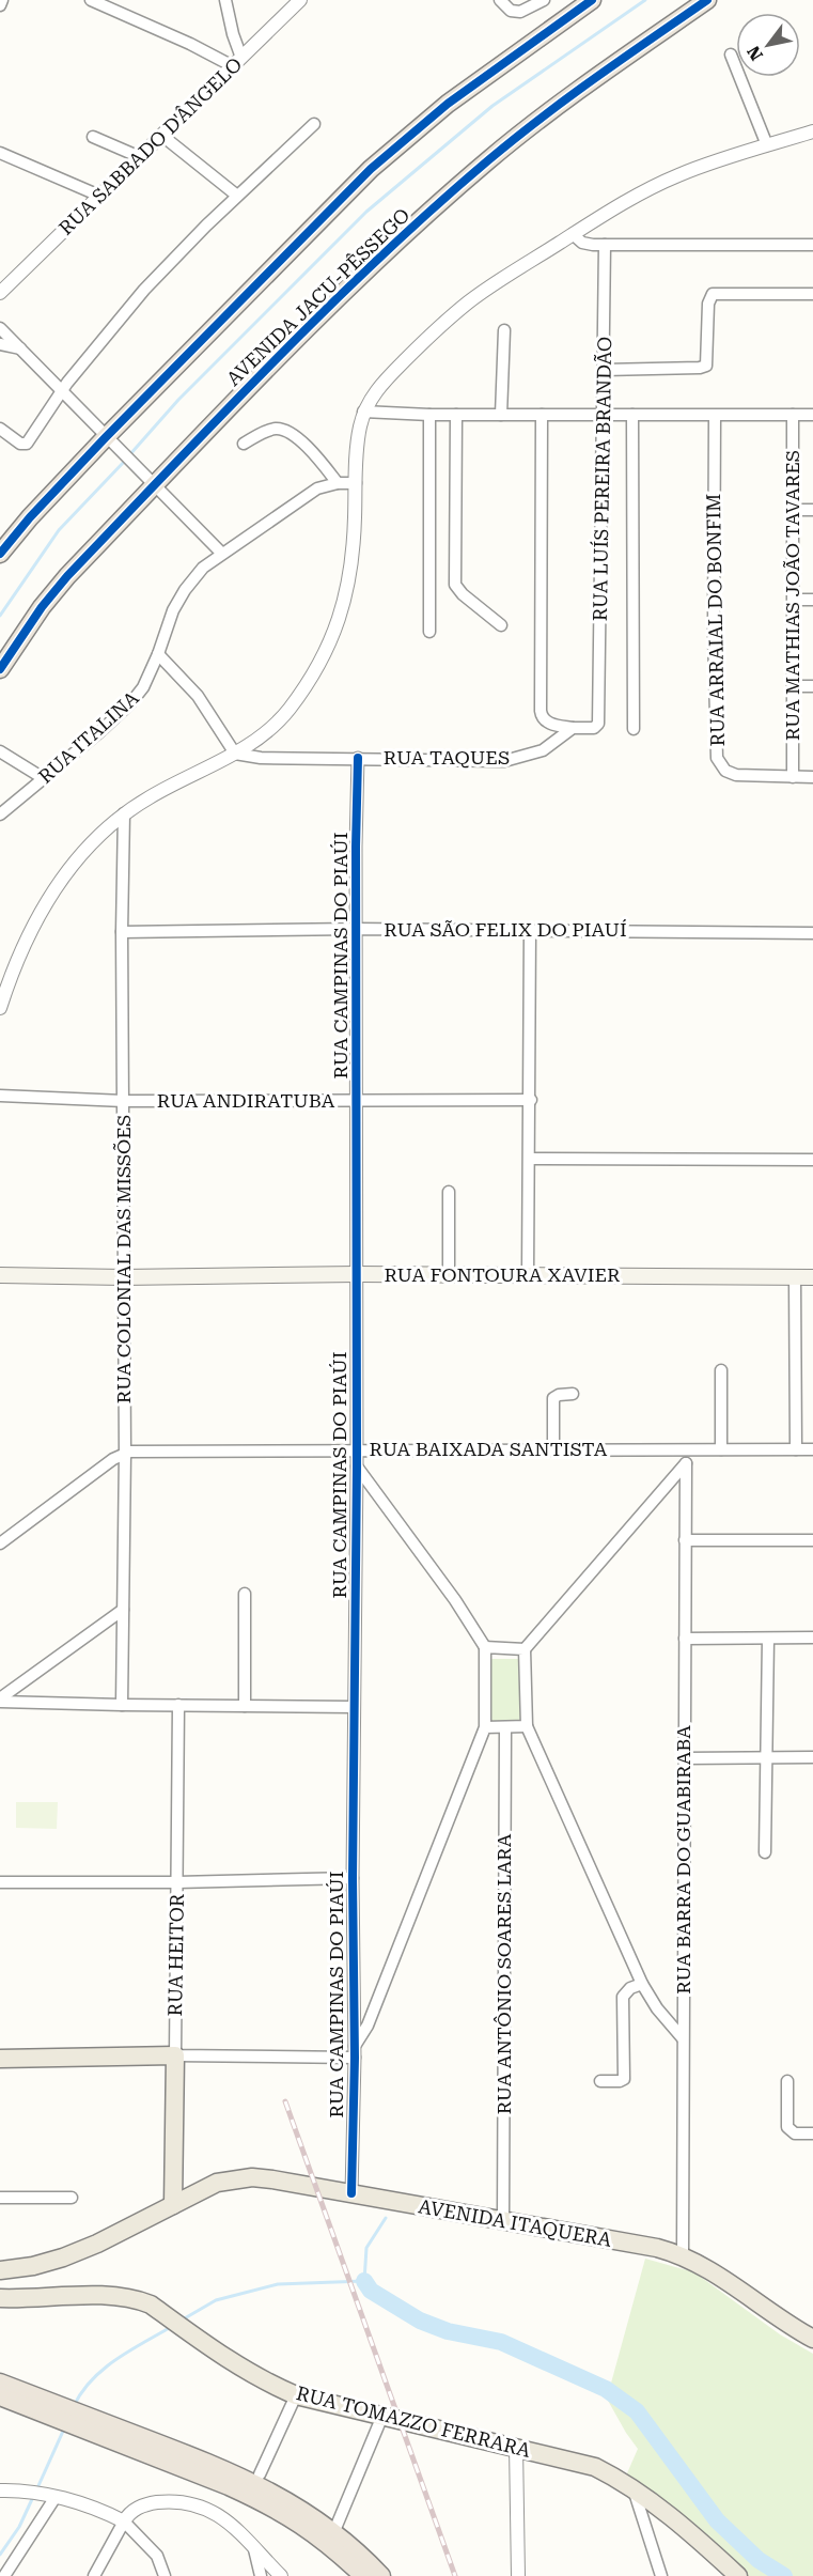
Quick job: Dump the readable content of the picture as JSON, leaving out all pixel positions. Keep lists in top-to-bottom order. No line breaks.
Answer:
{"streets":{"highway":["AVENIDA JACU-PÊSSEGO"],"main road":["RUA FONTOURA XAVIER","RUA HEITOR","AVENIDA ITAQUERA","RUA TOMAZZO FERRARA"],"street":["RUA SABBADO D'ÂNGELO","RUA LUÍS PEREIRA BRANDÃO","RUA MATHIAS JOÃO TAVARES","RUA ARRAIAL DO BONFIM","RUA ITALINA","RUA TAQUES","RUA SÃO FELIX DO PIAUÍ","RUA CAMPINAS DO PIAÚI","RUA ANDIRATUBA","RUA COLONIAL DAS MISSÕES","RUA BAIXADA SANTISTA","RUA BARRA DO GUABIRABA","RUA ANTÔNIO SOARES LARA"]},"crossings":[["RUA LUÍS PEREIRA BRANDÃO","RUA TAQUES"],["RUA MATHIAS JOÃO TAVARES","RUA ARRAIAL DO BONFIM"],["RUA TAQUES","RUA CAMPINAS DO PIAÚI"],["RUA SÃO FELIX DO PIAUÍ","RUA CAMPINAS DO PIAÚI"],["RUA SÃO FELIX DO PIAUÍ","RUA COLONIAL DAS MISSÕES"],["RUA CAMPINAS DO PIAÚI","RUA ANDIRATUBA"],["RUA CAMPINAS DO PIAÚI","RUA FONTOURA XAVIER"],["RUA CAMPINAS DO PIAÚI","RUA BAIXADA SANTISTA"],["RUA CAMPINAS DO PIAÚI","AVENIDA ITAQUERA"],["RUA ANDIRATUBA","RUA COLONIAL DAS MISSÕES"],["RUA COLONIAL DAS MISSÕES","RUA FONTOURA XAVIER"],["RUA COLONIAL DAS MISSÕES","RUA BAIXADA SANTISTA"],["RUA BAIXADA SANTISTA","RUA BARRA DO GUABIRABA"],["RUA BARRA DO GUABIRABA","AVENIDA ITAQUERA"],["RUA HEITOR","AVENIDA ITAQUERA"],["RUA ANTÔNIO SOARES LARA","AVENIDA ITAQUERA"]],"north":"bottom left"}
